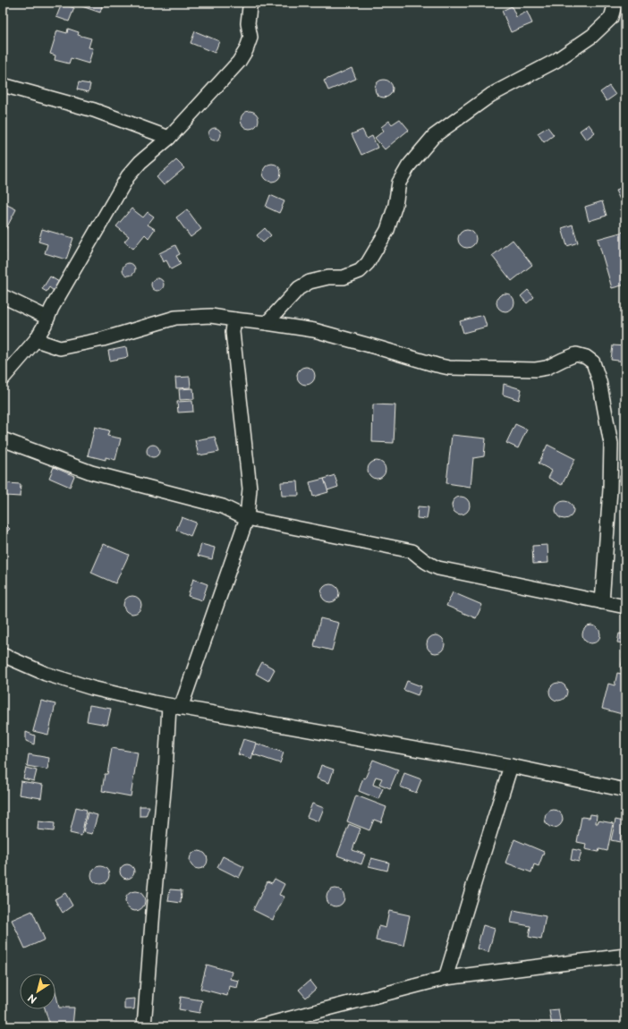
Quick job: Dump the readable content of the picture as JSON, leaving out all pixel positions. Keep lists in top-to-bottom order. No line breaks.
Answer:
{"north":"bottom left"}
